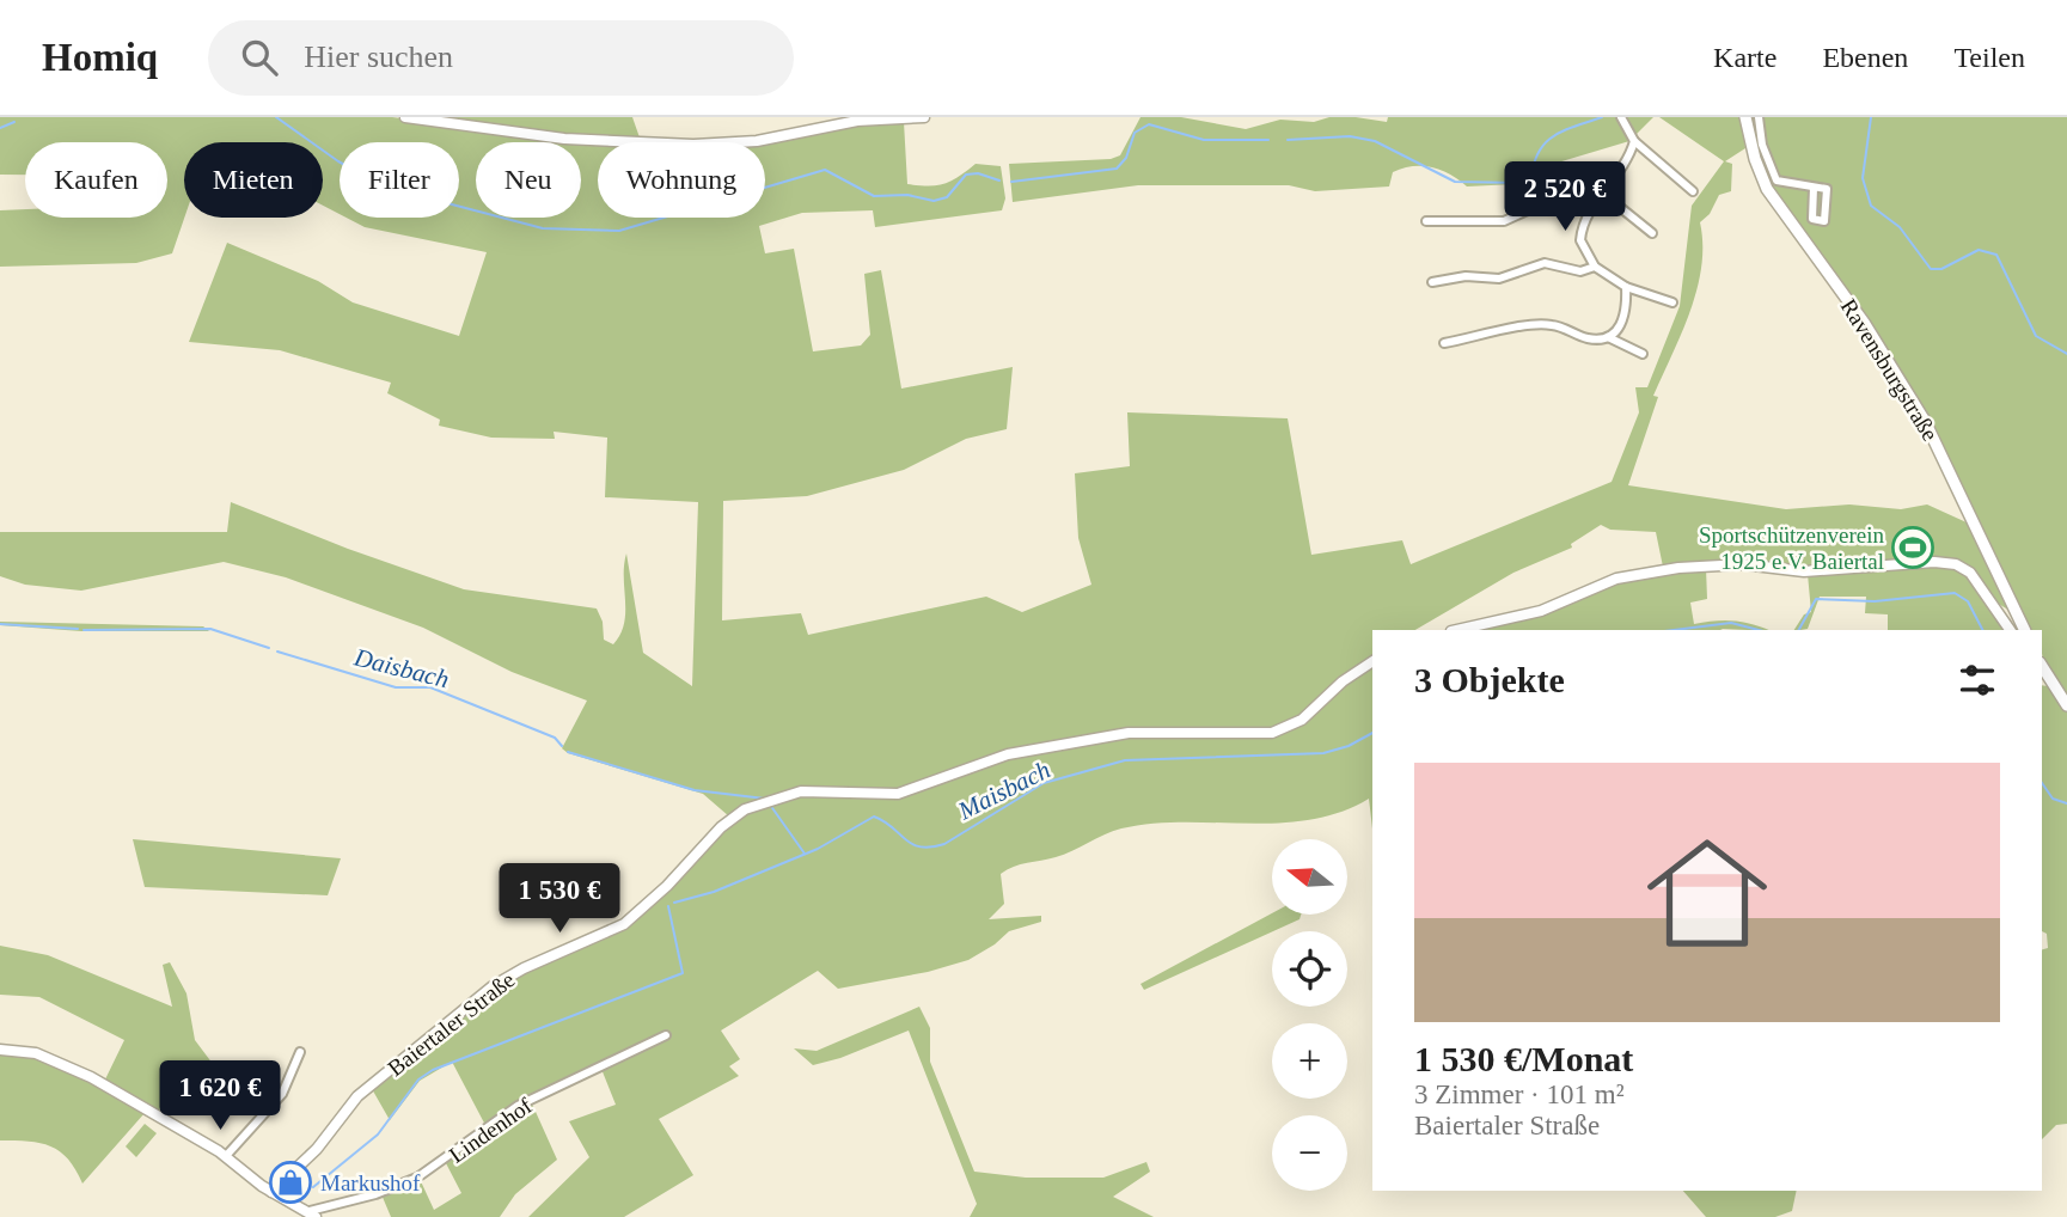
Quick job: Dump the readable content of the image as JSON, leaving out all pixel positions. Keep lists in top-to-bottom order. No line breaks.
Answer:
{"streets":{"main road":["Ravensburgstraße"],"street":["Baiertaler Straße","Lindenhof"]},"water":["Daisbach","Maisbach"],"places":{"sports":["Sportschützenverein 1925 e.V. Baiertal"],"shop":["Markushof"]},"north":"left","page":{"header":"Homiq","search":"Hier suchen","nav":["Karte","Ebenen","Teilen"],"chip":["Kaufen","Mieten","Filter","Neu","Wohnung"],"price":["2 520 €","1 530 €","1 620 €"],"heading":"3 Objekte","list":[{"name":"1 530 €/Monat","note":"3 Zimmer · 101 m² · Baiertaler Straße"}],"map_buttons":["+","−"]}}
